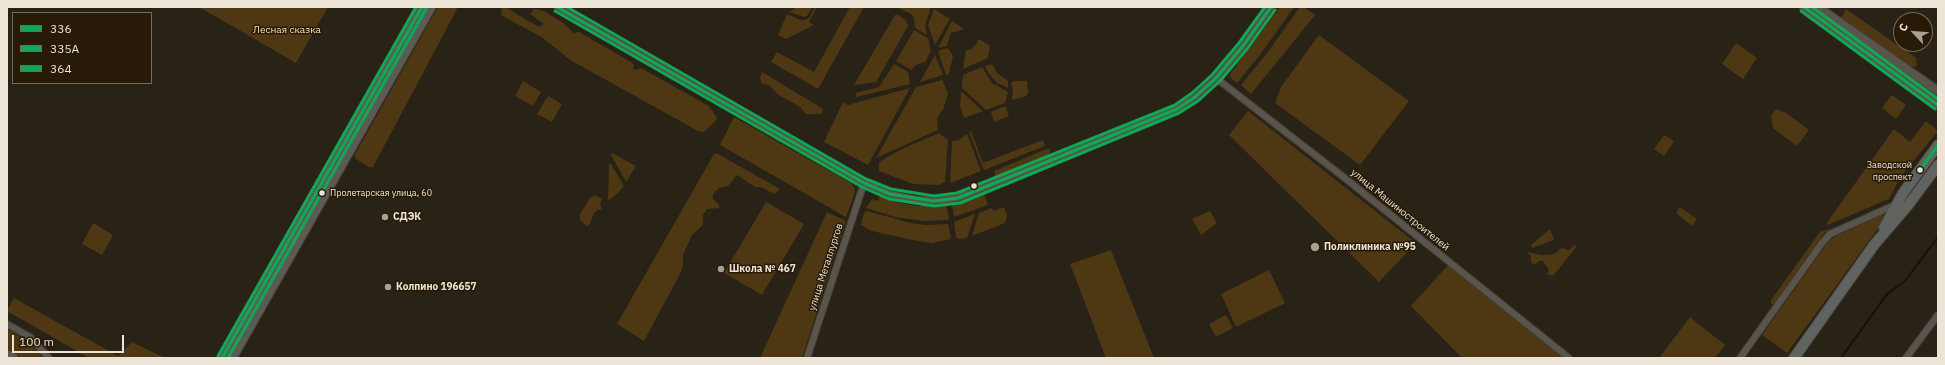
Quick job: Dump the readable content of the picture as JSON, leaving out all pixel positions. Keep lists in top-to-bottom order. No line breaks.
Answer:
{"streets":{"street":["улица Машиностроителей","улица Металлургов"]},"parks":["Лесная сказка"],"places":["Заводской проспект","Пролетарская улица, 60","СДЭК","Поликлиника №95","Школа № 467","Колпино 196657"],"lines":["transit line 336","transit line 364","transit line 335А"],"legend":["336","335А","364"],"scale_bar":"100 m","north":"top left"}
